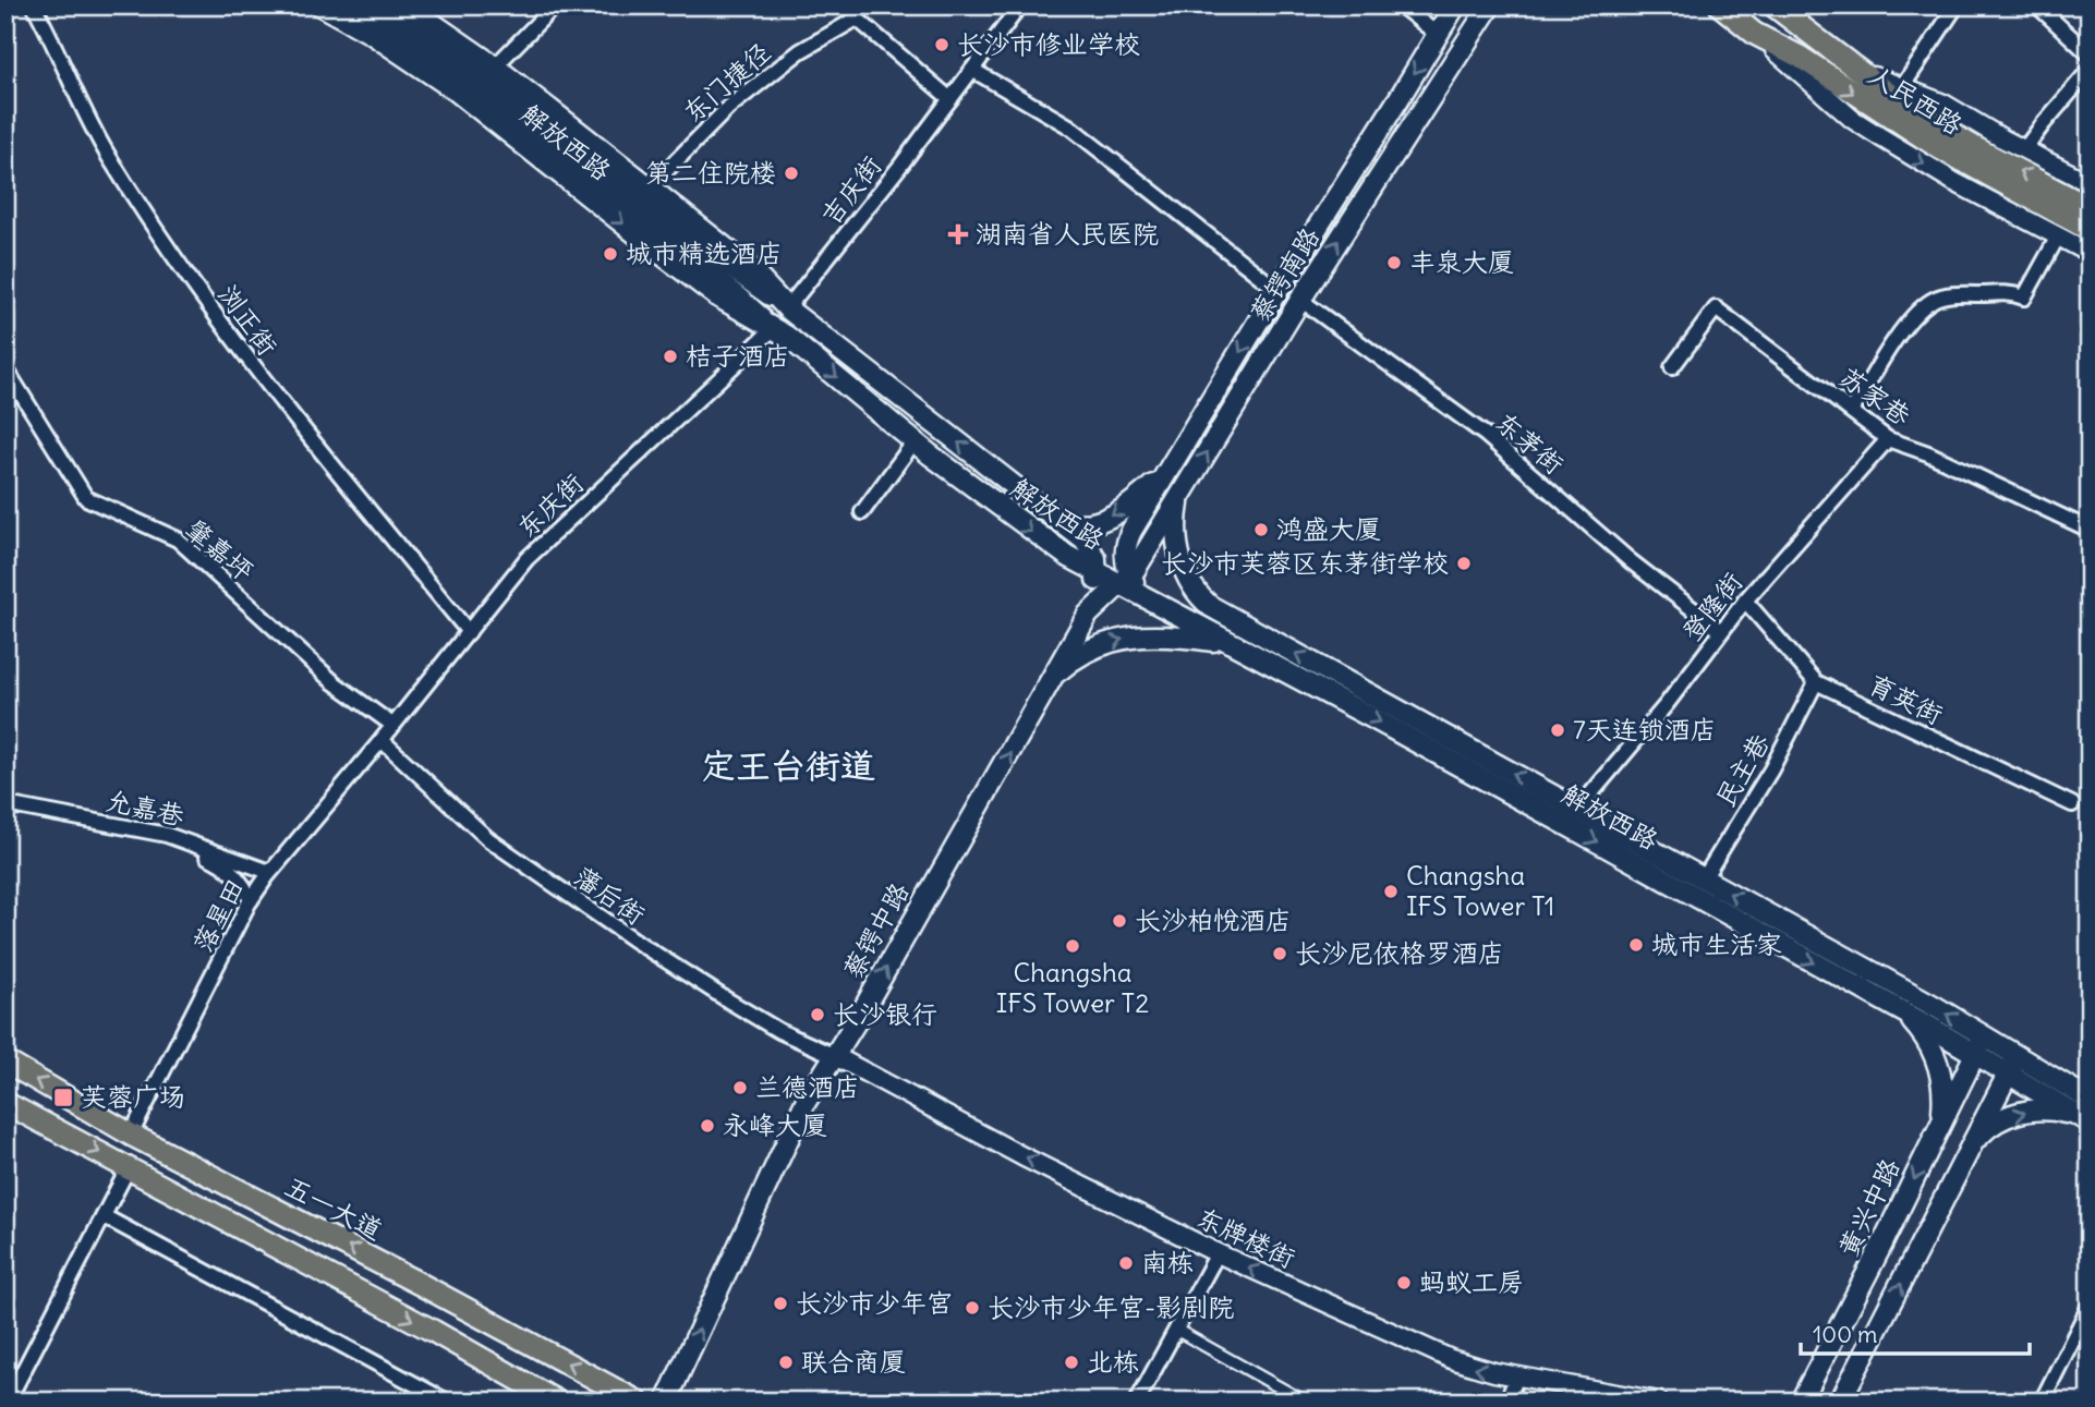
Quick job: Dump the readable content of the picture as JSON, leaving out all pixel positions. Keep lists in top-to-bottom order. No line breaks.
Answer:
{"streets":{"main road":["人民西路","解放西路","蔡锷南路","蔡锷中路","黄兴中路","五一大道"],"street":["东门捷径","吉庆街","浏正街","苏家巷","东茅街","东庆街","肇嘉坪","登隆街","育英街","民主巷","允嘉巷","藩后街","落星田","东牌楼街"]},"crossings":[["东门捷径","解放西路"],["东门捷径","吉庆街"],["解放西路","吉庆街"],["解放西路","蔡锷南路"],["解放西路","东庆街"],["解放西路","登隆街"],["解放西路","民主巷"],["解放西路","蔡锷中路"],["解放西路","黄兴中路"],["蔡锷南路","东茅街"],["蔡锷南路","蔡锷中路"],["浏正街","东庆街"],["苏家巷","登隆街"],["东茅街","登隆街"],["东庆街","肇嘉坪"],["东庆街","藩后街"],["东庆街","落星田"],["登隆街","育英街"],["育英街","民主巷"],["允嘉巷","落星田"],["藩后街","落星田"],["藩后街","蔡锷中路"],["藩后街","东牌楼街"],["落星田","五一大道"],["蔡锷中路","东牌楼街"]],"one_way":["蔡锷中路","东牌楼街"],"districts":["定王台街道"],"places":{"other":["长沙市修业学校","第二住院楼","城市精选酒店","丰泉大厦","桔子酒店","鸿盛大厦","长沙市芙蓉区东茅街学校","7天连锁酒店","Changsha IFS Tower T1","长沙柏悦酒店","城市生活家","Changsha IFS Tower T2","长沙尼依格罗酒店","长沙银行","兰德酒店","永峰大厦","南栋","蚂蚁工房","长沙市少年宫","长沙市少年宫-影剧院","联合商厦","北栋"],"health":["湖南省人民医院"],"transit":["芙蓉广场"]},"scale_bar":"100 m"}
